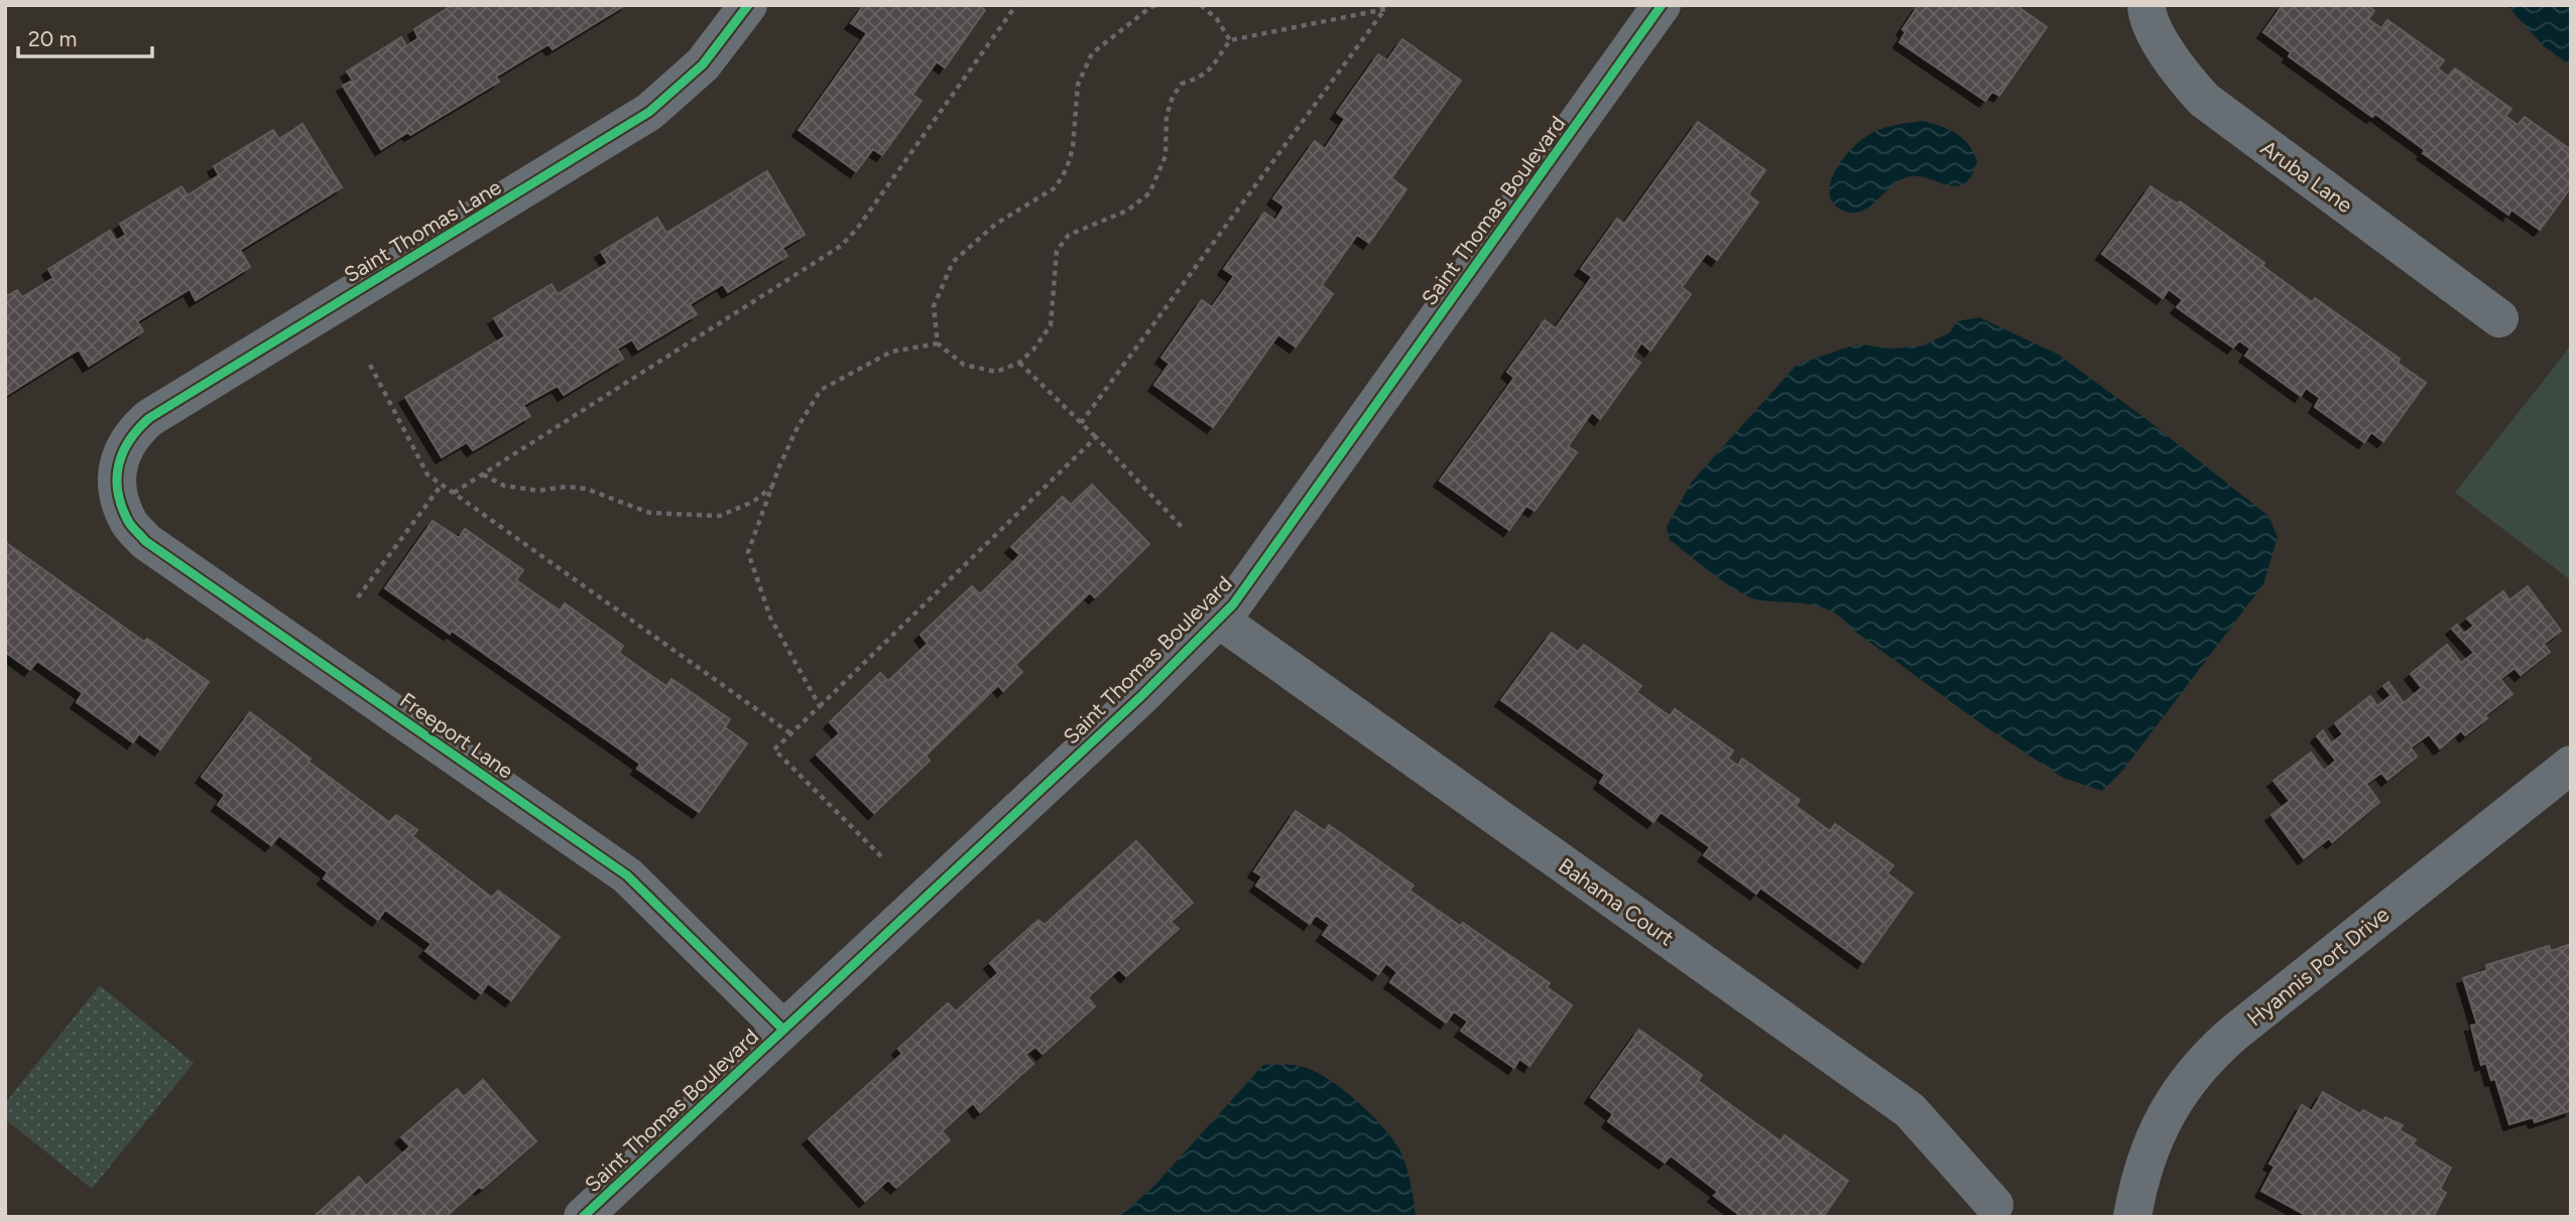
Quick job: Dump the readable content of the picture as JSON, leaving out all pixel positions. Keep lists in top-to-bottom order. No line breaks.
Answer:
{"streets":{"street":["Aruba Lane","Saint Thomas Boulevard","Saint Thomas Lane","Freeport Lane","Bahama Court","Hyannis Port Drive"]},"crossings":[["Saint Thomas Boulevard","Freeport Lane"],["Saint Thomas Boulevard","Bahama Court"],["Saint Thomas Lane","Freeport Lane"]],"scale_bar":"20 m"}
